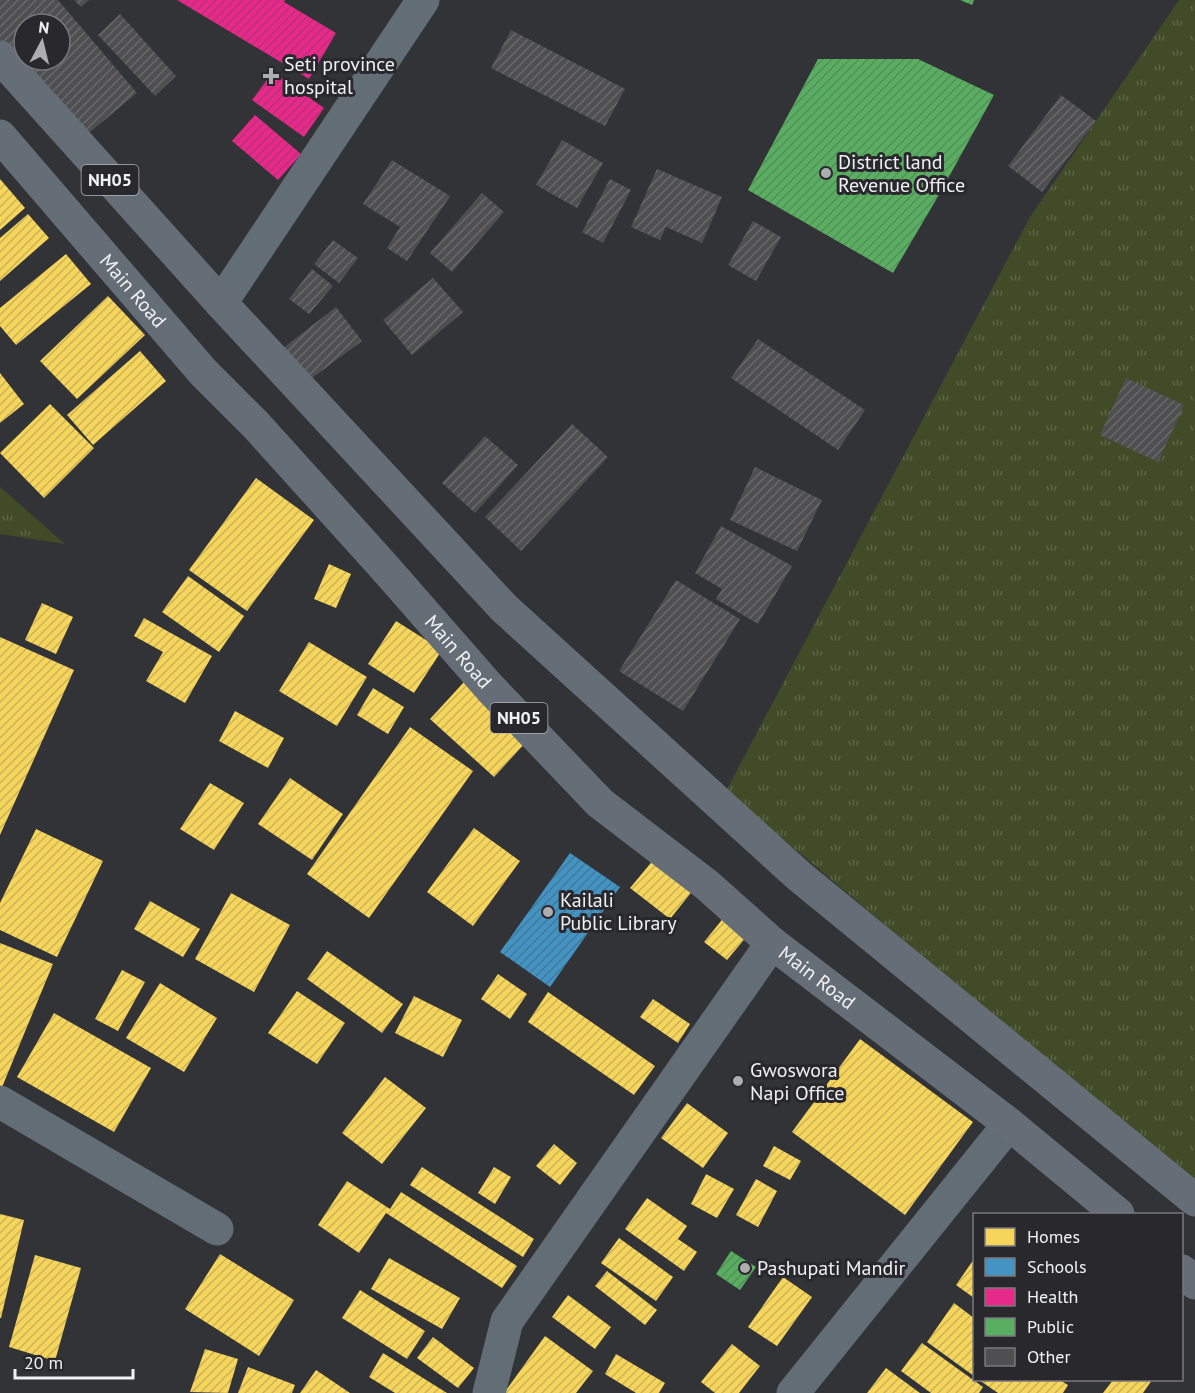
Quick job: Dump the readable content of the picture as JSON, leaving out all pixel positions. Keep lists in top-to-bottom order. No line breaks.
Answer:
{"streets":{"main road":["NH05","Main Road"]},"places":{"health":["Seti province hospital"],"other":["District land Revenue Office","Kailali Public Library","Gwoswora Napi Office","Pashupati Mandir"]},"legend":["Homes","Schools","Health","Public","Other"],"scale_bar":"20 m","north":"top"}
